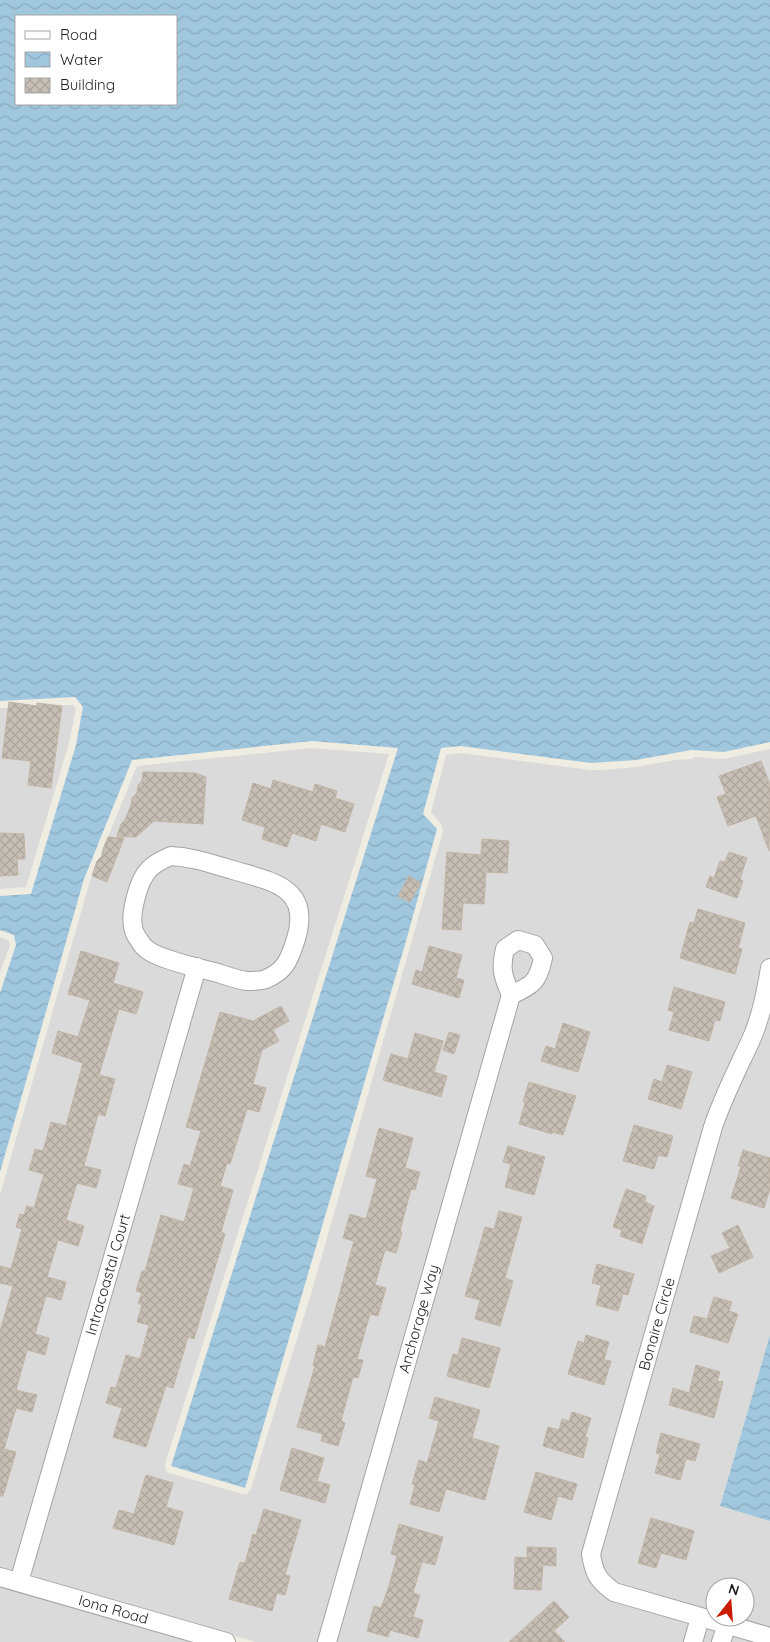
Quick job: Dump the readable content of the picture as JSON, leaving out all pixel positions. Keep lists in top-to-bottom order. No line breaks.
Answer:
{"streets":{"street":["Intracoastal Court","Anchorage Way","Bonaire Circle","Iona Road"]},"crossings":[["Intracoastal Court","Iona Road"]],"legend":["Road","Water","Building"],"north":"top"}
